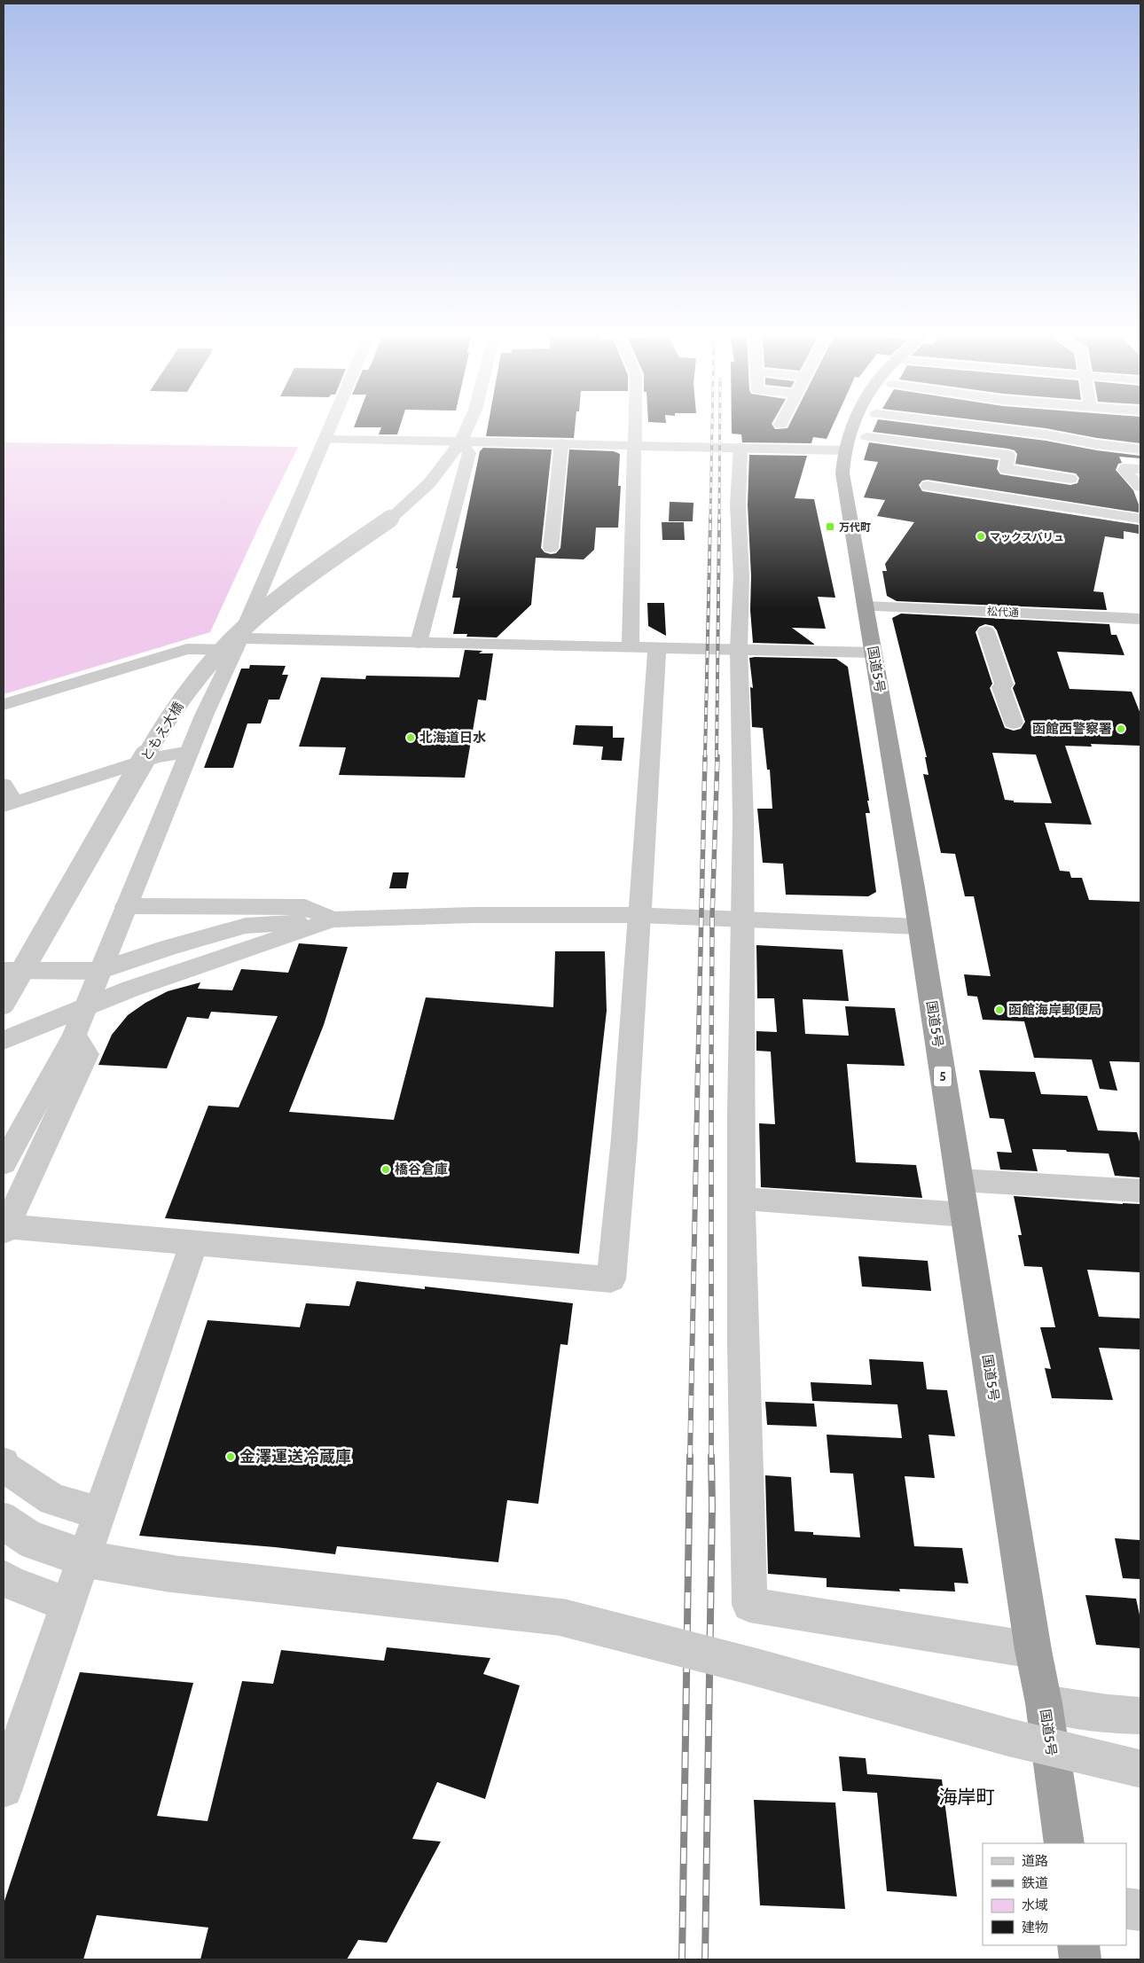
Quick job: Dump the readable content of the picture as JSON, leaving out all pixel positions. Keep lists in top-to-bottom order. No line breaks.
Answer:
{"streets":{"highway":["国道5号","5"],"street":["松代通","ともえ大橋"]},"crossings":[["松代通","国道5号"]],"districts":["海岸町"],"places":{"transit":["万代町"],"other":["マックスバリュ","函館西警察署","北海道日水","函館海岸郵便局","橋谷倉庫","金澤運送冷蔵庫"]},"legend":["道路","鉄道","水域","建物"]}
